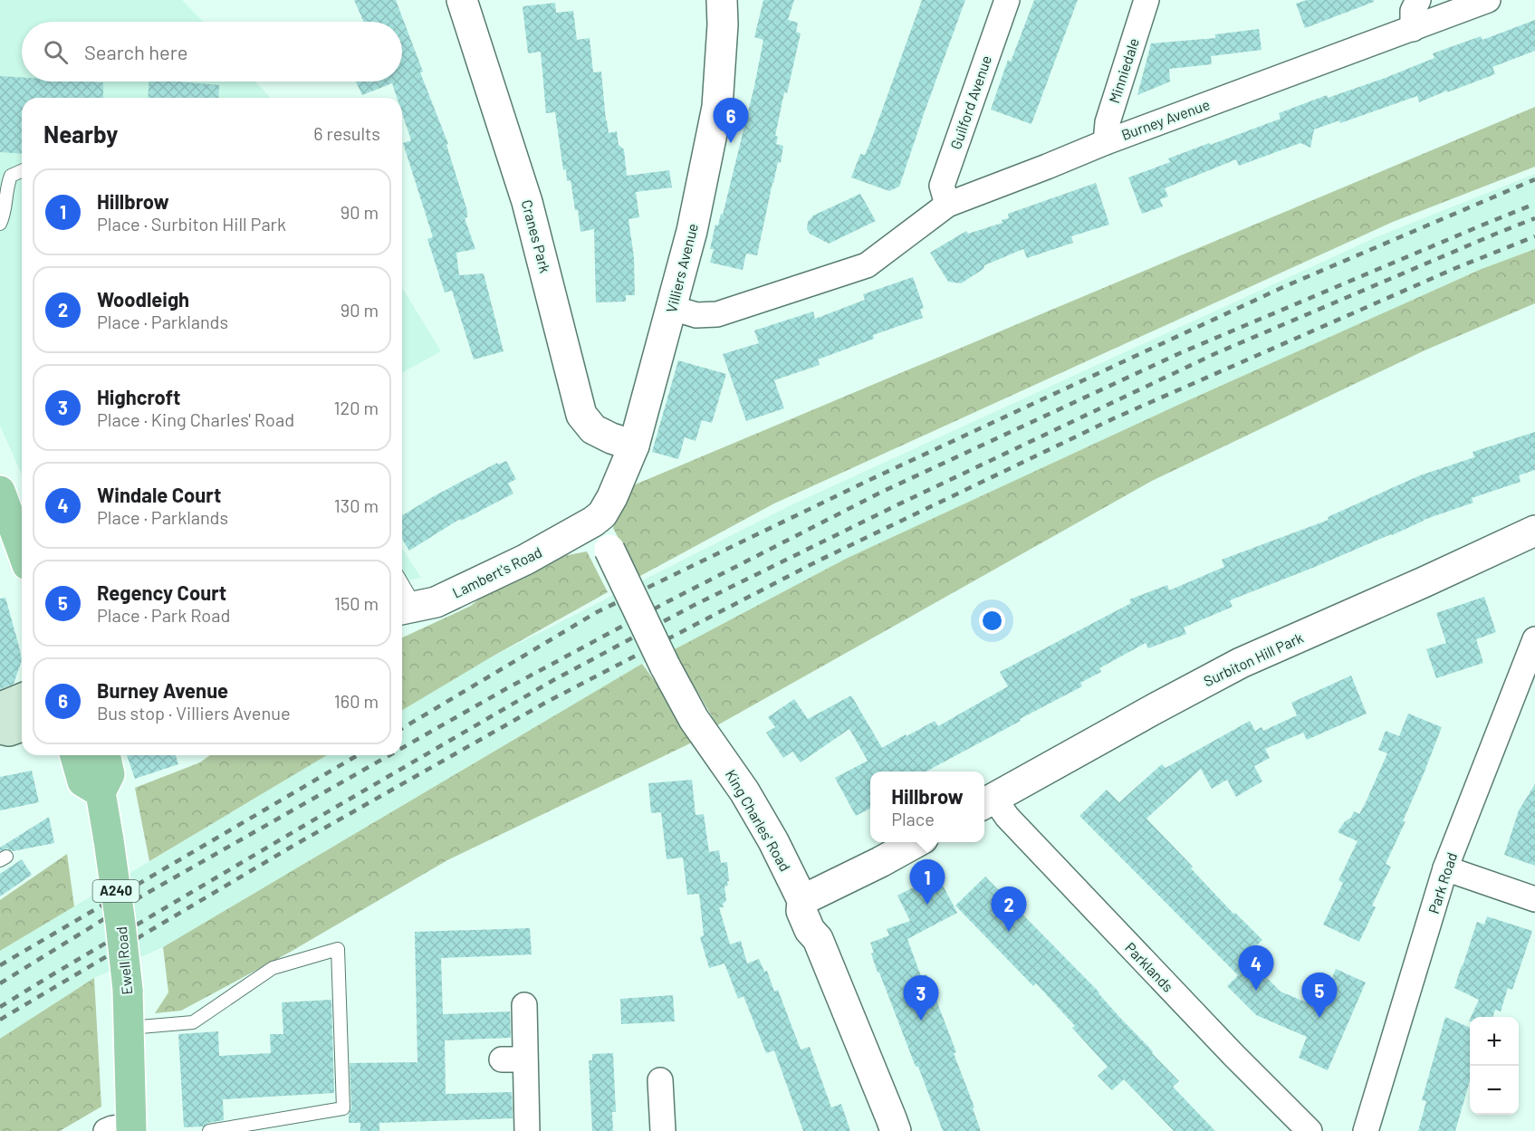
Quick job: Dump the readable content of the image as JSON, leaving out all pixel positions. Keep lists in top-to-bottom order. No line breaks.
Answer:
{"streets":{"main road":["A240","Ewell Road"],"street":["Minniedale","Guilford Avenue","Burney Avenue","Cranes Park","Villiers Avenue","Lambert's Road","Surbiton Hill Park","King Charles' Road","Park Road","Parklands"]},"crossings":[["Minniedale","Burney Avenue"],["Guilford Avenue","Burney Avenue"],["Burney Avenue","Villiers Avenue"],["Cranes Park","Villiers Avenue"],["Villiers Avenue","Lambert's Road"],["Villiers Avenue","King Charles' Road"],["Lambert's Road","King Charles' Road"],["Surbiton Hill Park","Parklands"]],"page":{"search":"Search here","pins":["6","1","2","4","5","3"],"heading":["Nearby","6 results"],"list":[{"mark":"1","name":"Hillbrow","note":"Place · Surbiton Hill Park","value":"90 m"},{"mark":"2","name":"Woodleigh","note":"Place · Parklands","value":"90 m"},{"mark":"3","name":"Highcroft","note":"Place · King Charles' Road","value":"120 m"},{"mark":"4","name":"Windale Court","note":"Place · Parklands","value":"130 m"},{"mark":"5","name":"Regency Court","note":"Place · Park Road","value":"150 m"},{"mark":"6","name":"Burney Avenue","note":"Bus stop · Villiers Avenue","value":"160 m"}],"popup":["Hillbrow","Place"],"map_buttons":["+","−"]}}
